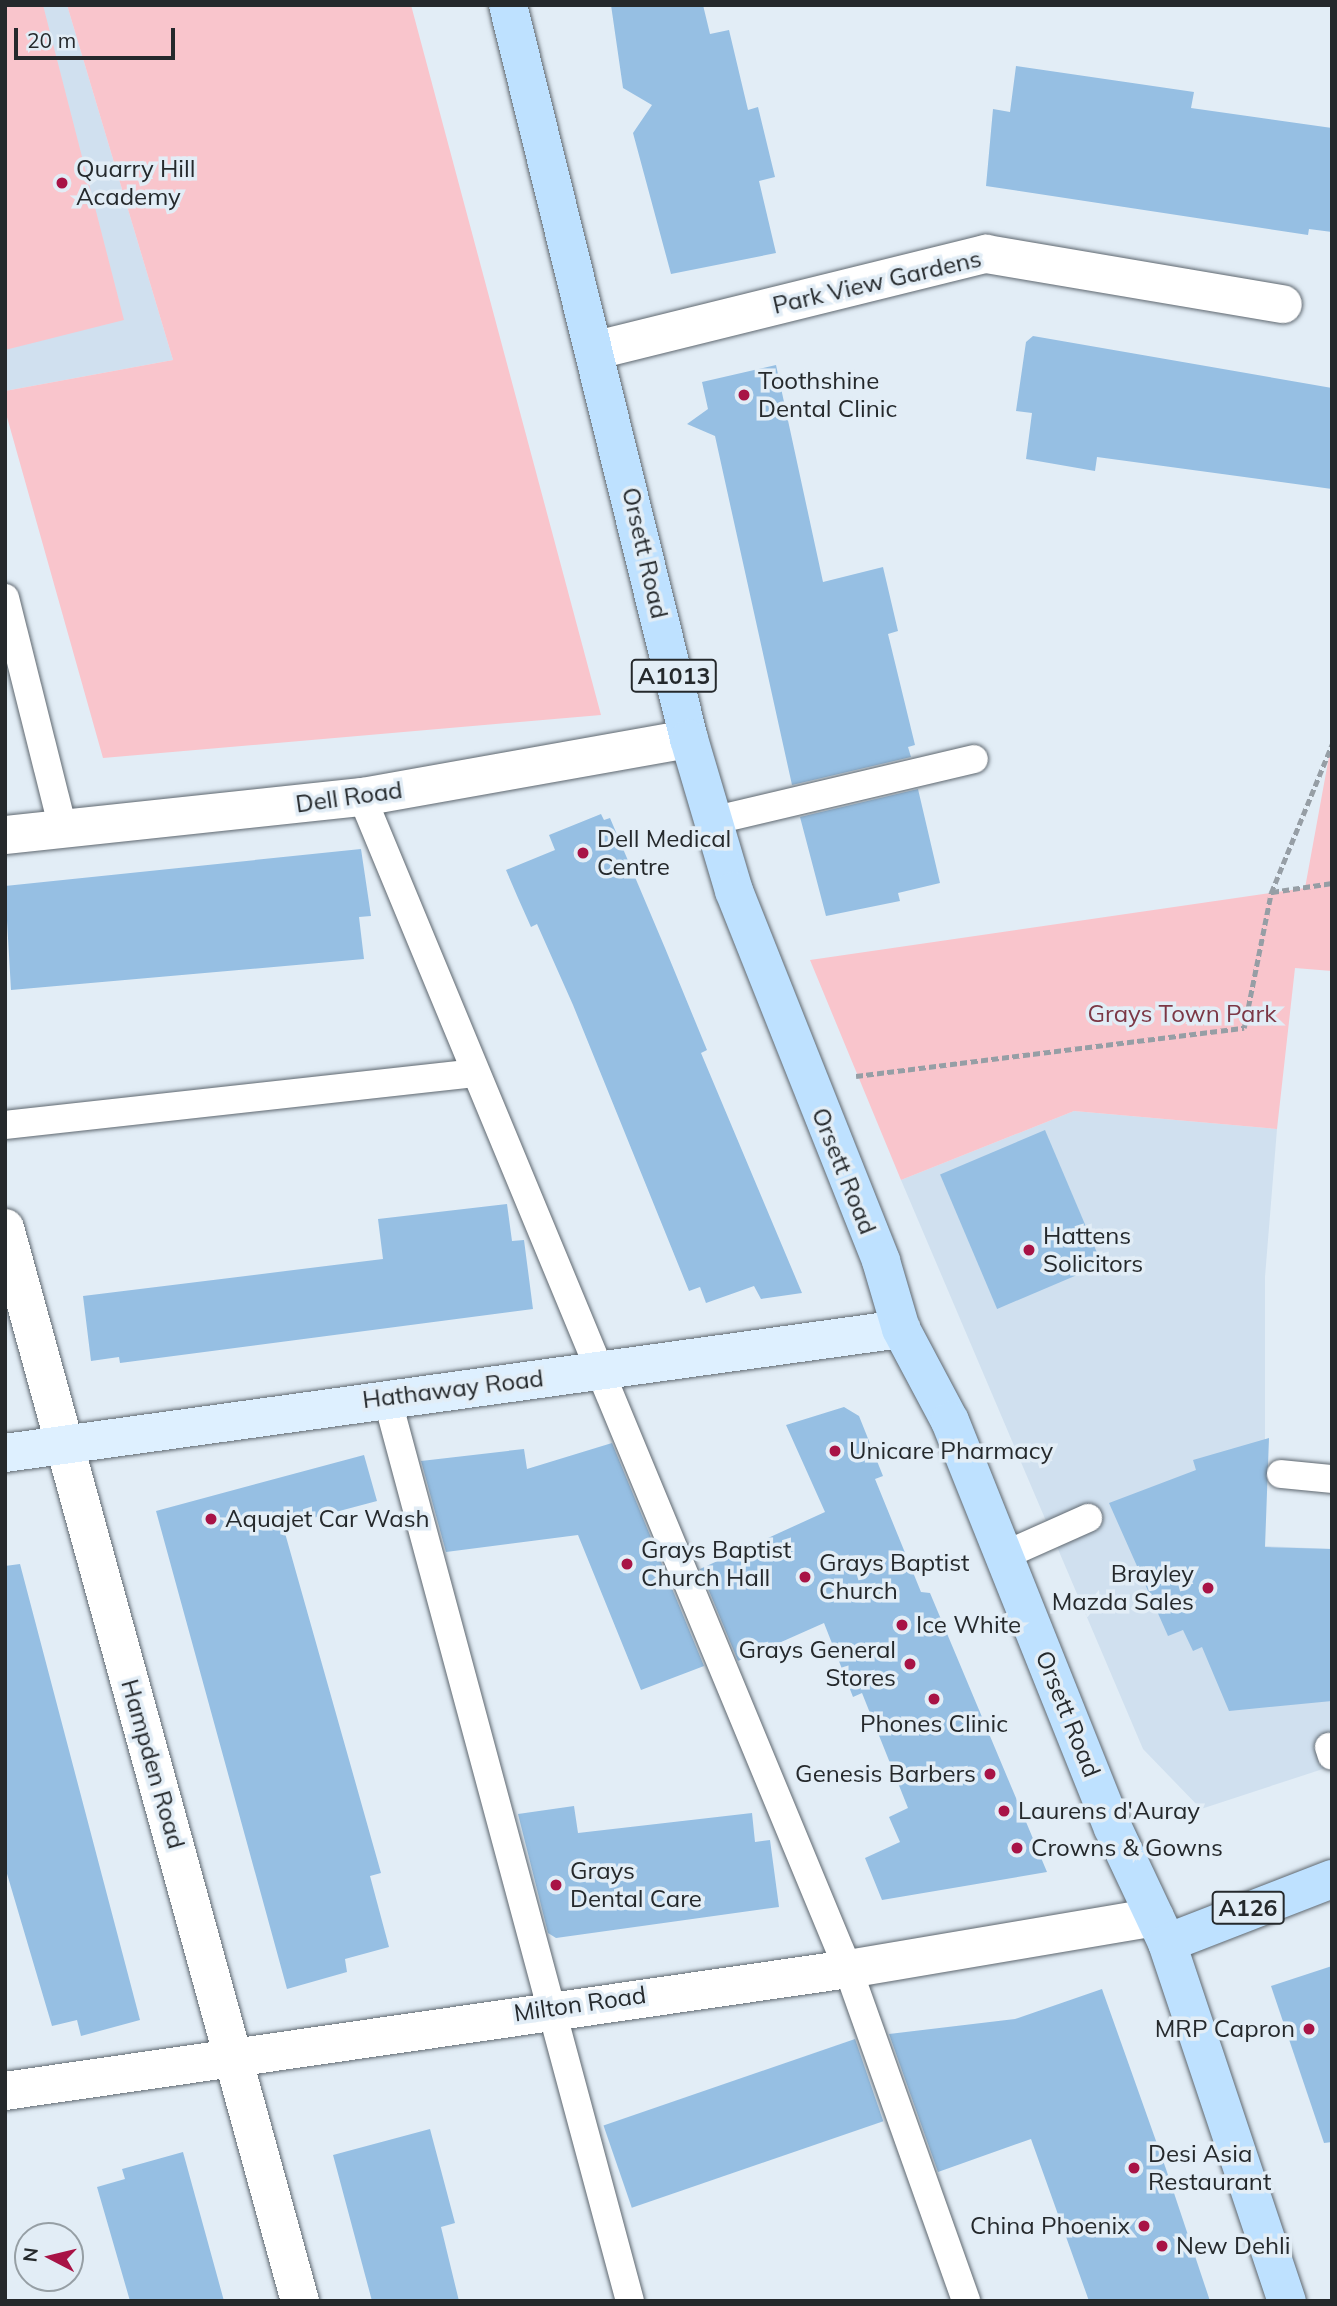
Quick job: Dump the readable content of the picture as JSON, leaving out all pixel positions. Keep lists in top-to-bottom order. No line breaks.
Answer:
{"streets":{"main road":["Orsett Road","A1013","A126"],"street":["Park View Gardens","Dell Road","Hathaway Road","Hampden Road","Milton Road"]},"crossings":[["Park View Gardens","Orsett Road"],["Orsett Road","Dell Road"],["Orsett Road","Hathaway Road"],["Orsett Road","A126"],["Orsett Road","Milton Road"],["Hathaway Road","Hampden Road"],["Hampden Road","Milton Road"],["A126","Milton Road"]],"parks":["Grays Town Park"],"places":["Quarry Hill Academy","Toothshine Dental Clinic","Dell Medical Centre","Hattens Solicitors","Unicare Pharmacy","Aquajet Car Wash","Grays Baptist Church Hall","Grays Baptist Church","Brayley Mazda Sales","Ice White","Grays General Stores","Phones Clinic","Genesis Barbers","Laurens d'Auray","Crowns & Gowns","Grays Dental Care","MRP Capron","Desi Asia Restaurant","China Phoenix","New Dehli"],"scale_bar":"20 m","north":"left"}
